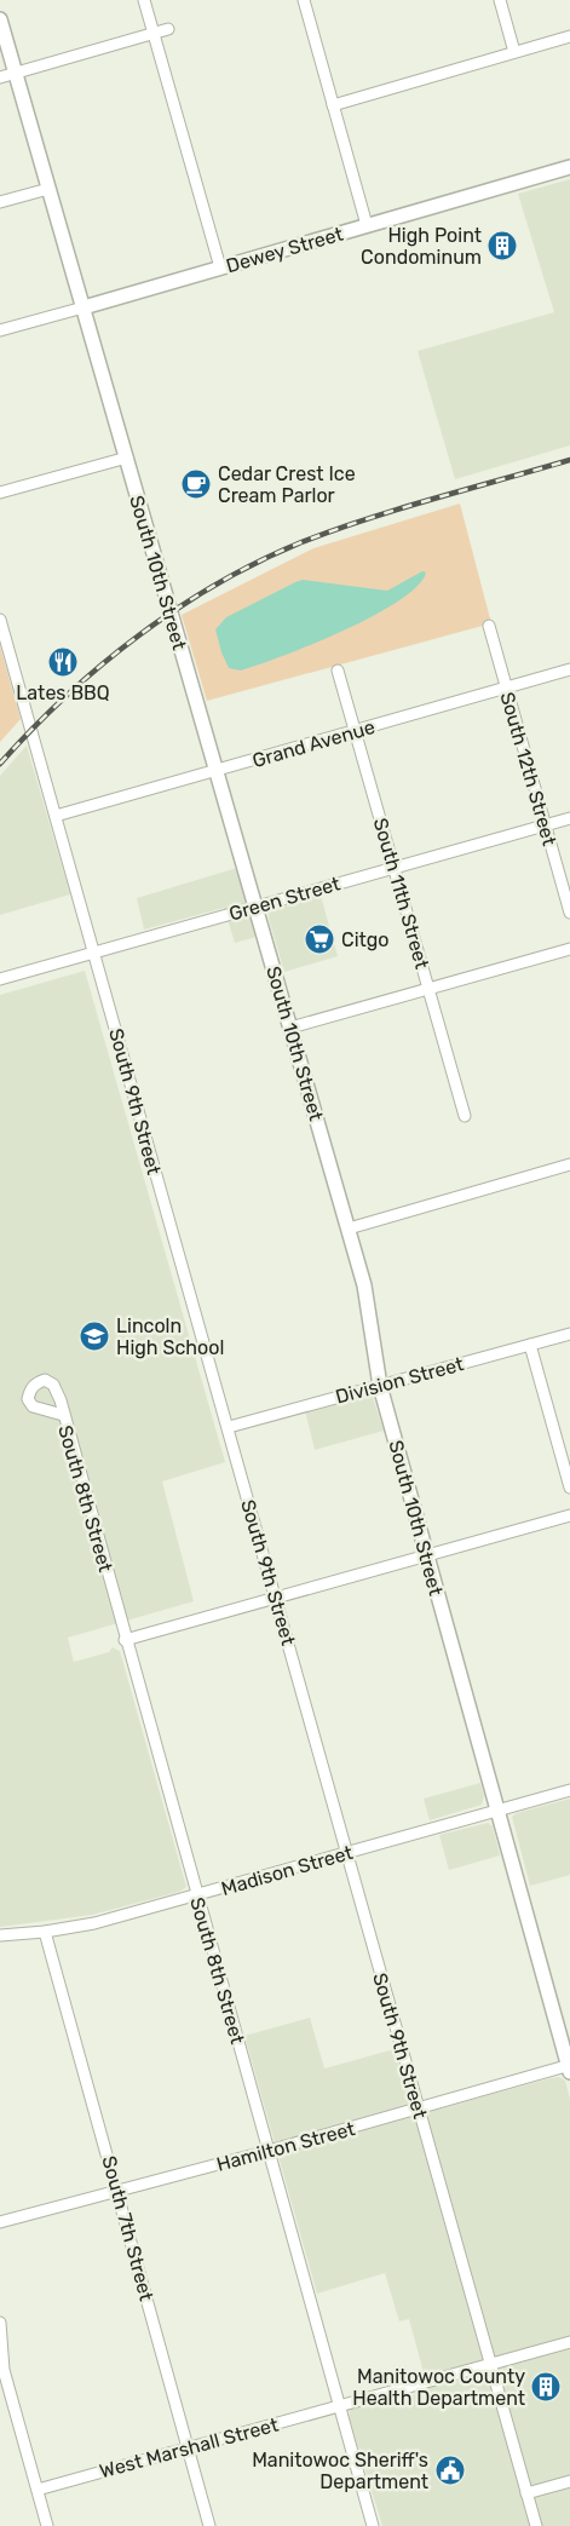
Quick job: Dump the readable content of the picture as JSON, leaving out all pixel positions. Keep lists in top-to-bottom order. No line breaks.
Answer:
{"streets":{"street":["Dewey Street","South 10th Street","Grand Avenue","South 12th Street","South 11th Street","Green Street","South 9th Street","Division Street","South 8th Street","Madison Street","Hamilton Street","South 7th Street","West Marshall Street"]},"crossings":[["Dewey Street","South 10th Street"],["South 10th Street","Grand Avenue"],["South 10th Street","Green Street"],["South 10th Street","Division Street"],["South 10th Street","Madison Street"],["South 10th Street","Hamilton Street"],["Grand Avenue","South 12th Street"],["Grand Avenue","South 11th Street"],["Grand Avenue","South 9th Street"],["South 12th Street","Green Street"],["South 11th Street","Green Street"],["Green Street","South 9th Street"],["South 9th Street","Division Street"],["South 9th Street","Madison Street"],["South 9th Street","Hamilton Street"],["South 9th Street","West Marshall Street"],["South 8th Street","Madison Street"],["South 8th Street","Hamilton Street"],["South 8th Street","West Marshall Street"],["Madison Street","South 7th Street"],["Hamilton Street","South 7th Street"],["South 7th Street","West Marshall Street"]],"places":{"building":["High Point Condominum","Manitowoc County Health Department"],"cafe":["Cedar Crest Ice Cream Parlor"],"restaurant":["Lates BBQ"],"supermarket":["Citgo"],"school or university":["Lincoln High School"],"public building":["Manitowoc Sheriff's Department"]}}
